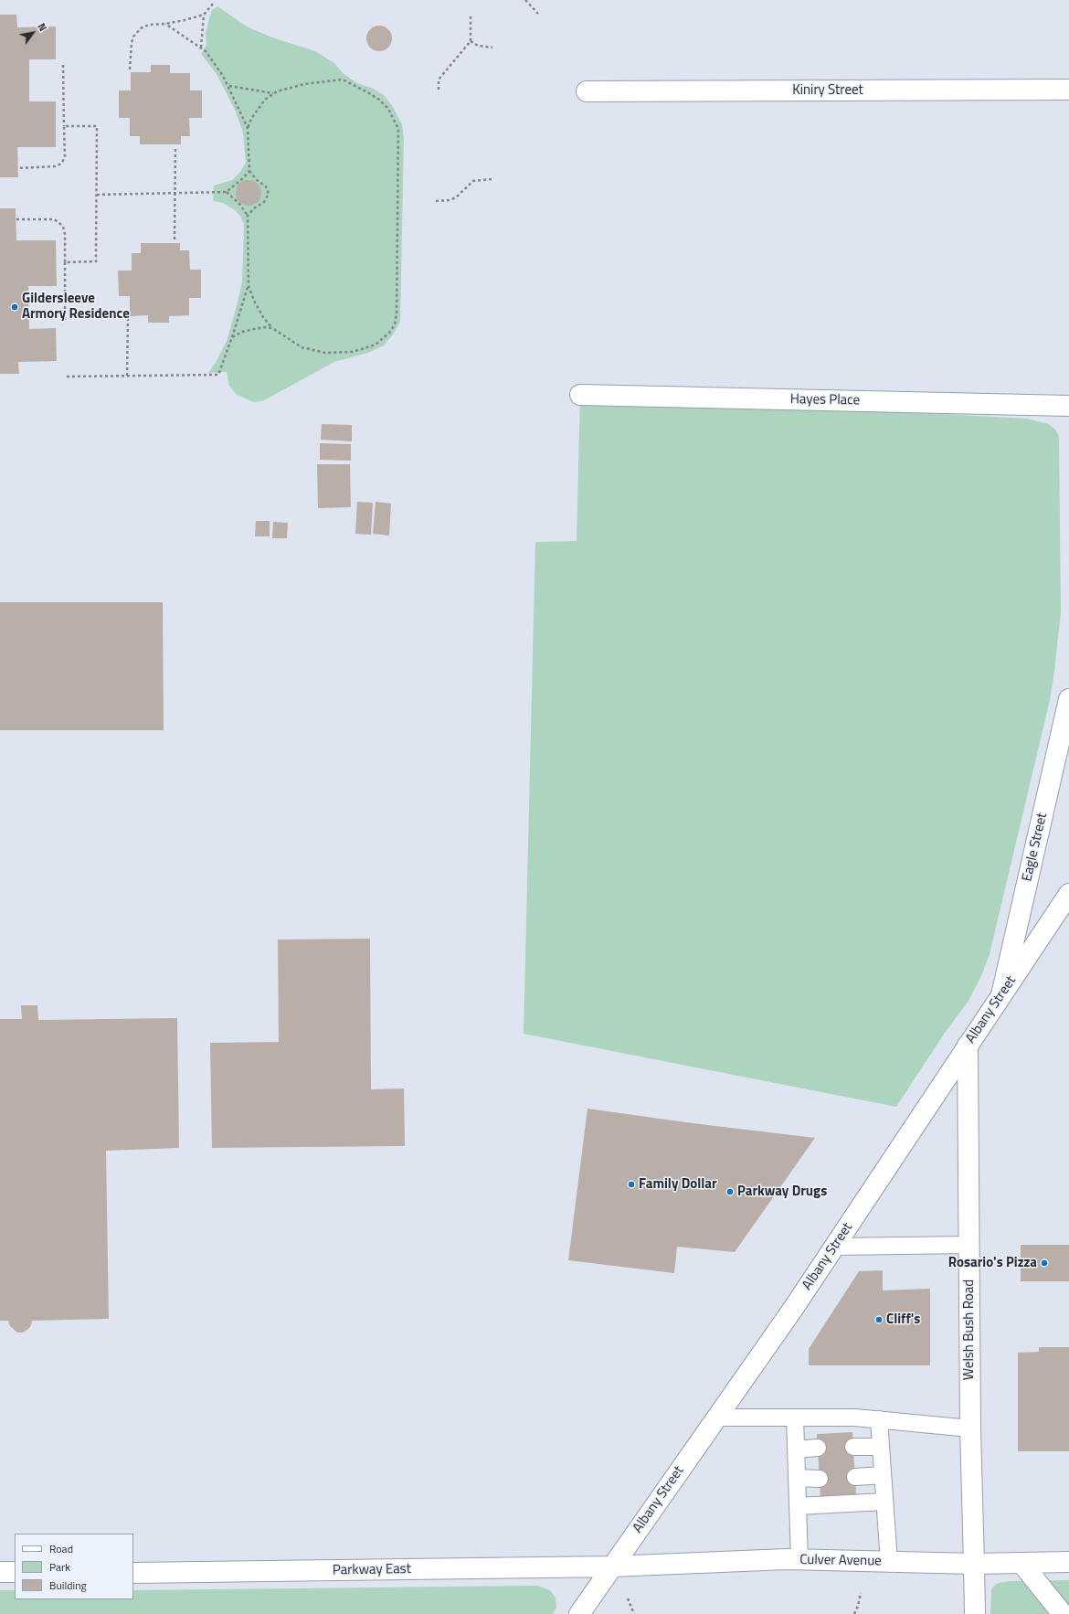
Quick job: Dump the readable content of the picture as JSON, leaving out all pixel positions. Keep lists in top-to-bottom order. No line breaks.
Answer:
{"streets":{"street":["Kiniry Street","Hayes Place","Eagle Street","Albany Street","Welsh Bush Road","Culver Avenue","Parkway East"]},"crossings":[["Eagle Street","Albany Street"],["Albany Street","Welsh Bush Road"],["Albany Street","Culver Avenue"],["Albany Street","Parkway East"],["Welsh Bush Road","Culver Avenue"],["Culver Avenue","Parkway East"]],"places":["Gildersleeve Armory Residence","Family Dollar","Parkway Drugs","Rosario's Pizza","Cliff's"],"legend":["Road","Park","Building"],"north":"top right"}
